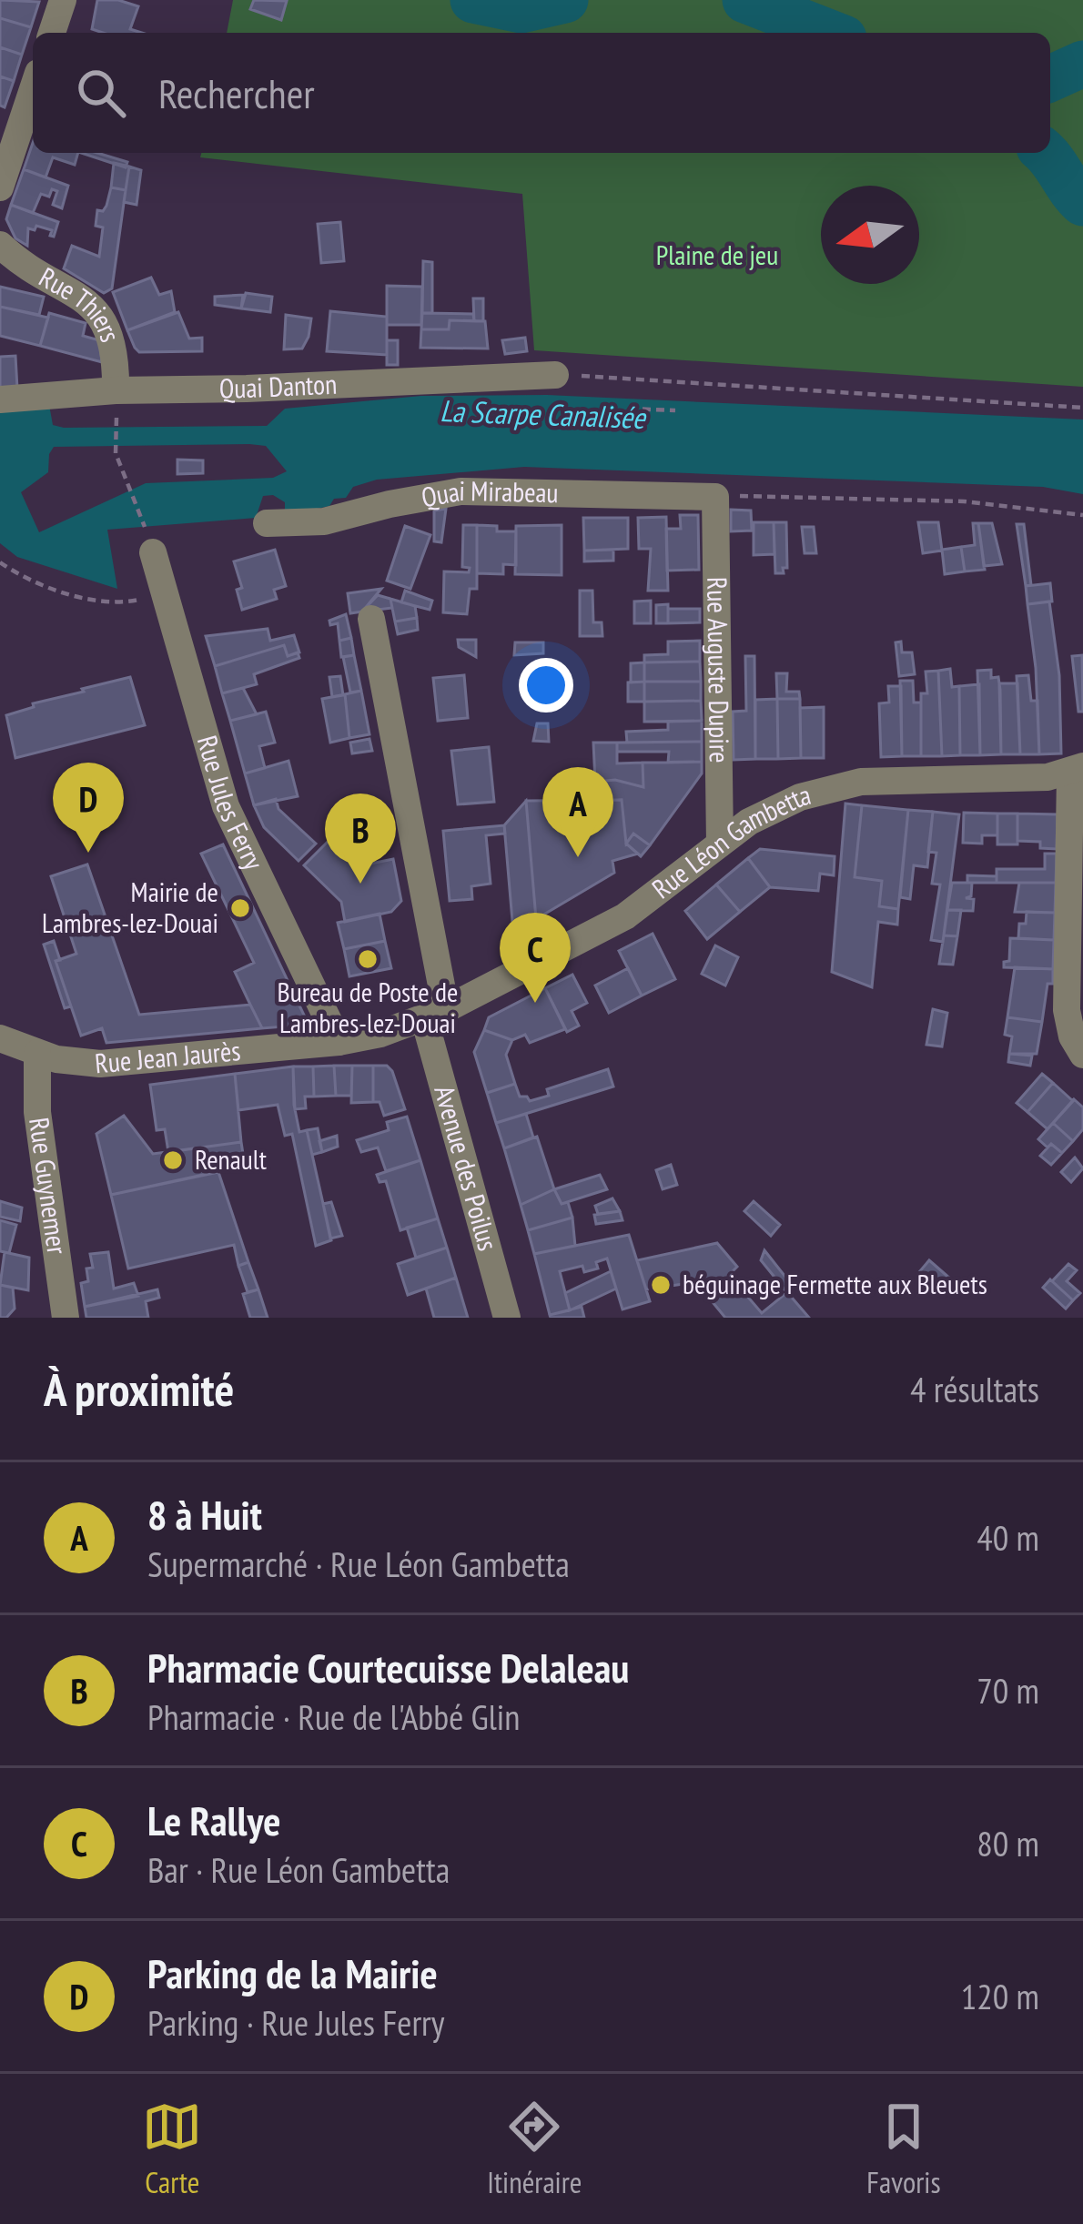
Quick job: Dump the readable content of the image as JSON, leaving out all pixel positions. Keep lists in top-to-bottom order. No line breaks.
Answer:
{"streets":{"street":["Rue Thiers","Quai Danton","Quai Mirabeau","Rue Auguste Dupire","Rue Jules Ferry","Rue Léon Gambetta","Rue Jean Jaurès","Avenue des Poilus","Rue Guynemer"]},"crossings":[["Rue Thiers","Quai Danton"],["Quai Mirabeau","Rue Auguste Dupire"],["Rue Auguste Dupire","Rue Léon Gambetta"],["Rue Jules Ferry","Rue Léon Gambetta"],["Rue Jules Ferry","Rue Jean Jaurès"],["Rue Léon Gambetta","Rue Jean Jaurès"],["Rue Léon Gambetta","Avenue des Poilus"],["Rue Jean Jaurès","Rue Guynemer"]],"water":["La Scarpe Canalisée"],"parks":["Plaine de jeu"],"places":["Mairie de Lambres-lez-Douai","Bureau de Poste de Lambres-lez-Douai","Renault","béguinage Fermette aux Bleuets"],"north":"left","page":{"search":"Rechercher","pins":["D","A","B","C"],"heading":["À proximité","4 résultats"],"list":[{"mark":"A","name":"8 à Huit","note":"Supermarché · Rue Léon Gambetta","value":"40 m"},{"mark":"B","name":"Pharmacie Courtecuisse Delaleau","note":"Pharmacie · Rue de l'Abbé Glin","value":"70 m"},{"mark":"C","name":"Le Rallye","note":"Bar · Rue Léon Gambetta","value":"80 m"},{"mark":"D","name":"Parking de la Mairie","note":"Parking · Rue Jules Ferry","value":"120 m"}],"nav":["Carte","Itinéraire","Favoris"]}}
